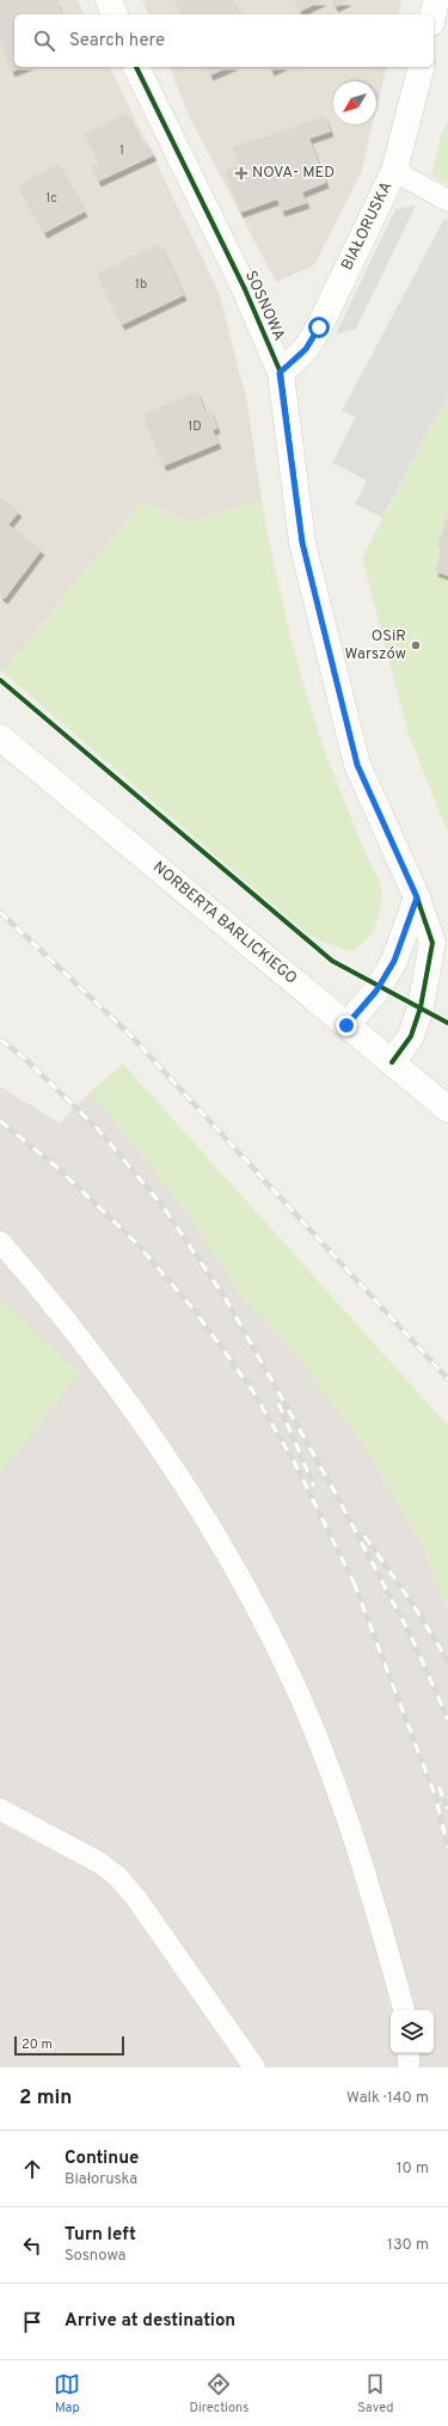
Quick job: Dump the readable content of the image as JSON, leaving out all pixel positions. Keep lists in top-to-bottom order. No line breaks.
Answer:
{"streets":{"street":["BIAŁORUSKA","SOSNOWA","NORBERTA BARLICKIEGO"]},"crossings":[["BIAŁORUSKA","SOSNOWA"],["SOSNOWA","NORBERTA BARLICKIEGO"]],"places":{"health":["NOVA- MED"],"other":["OSiR Warszów"]},"house_numbers":["1","1c","1b","1D"],"scale_bar":"20 m","north":"bottom left","page":{"search":"Search here","scale":"20 m","heading":["2 min","Walk · 140 m"],"list":[["Continue","Białoruska","10 m"],["Turn left","Sosnowa","130 m"],"Arrive at destination"],"nav":["Map","Directions","Saved"]}}
